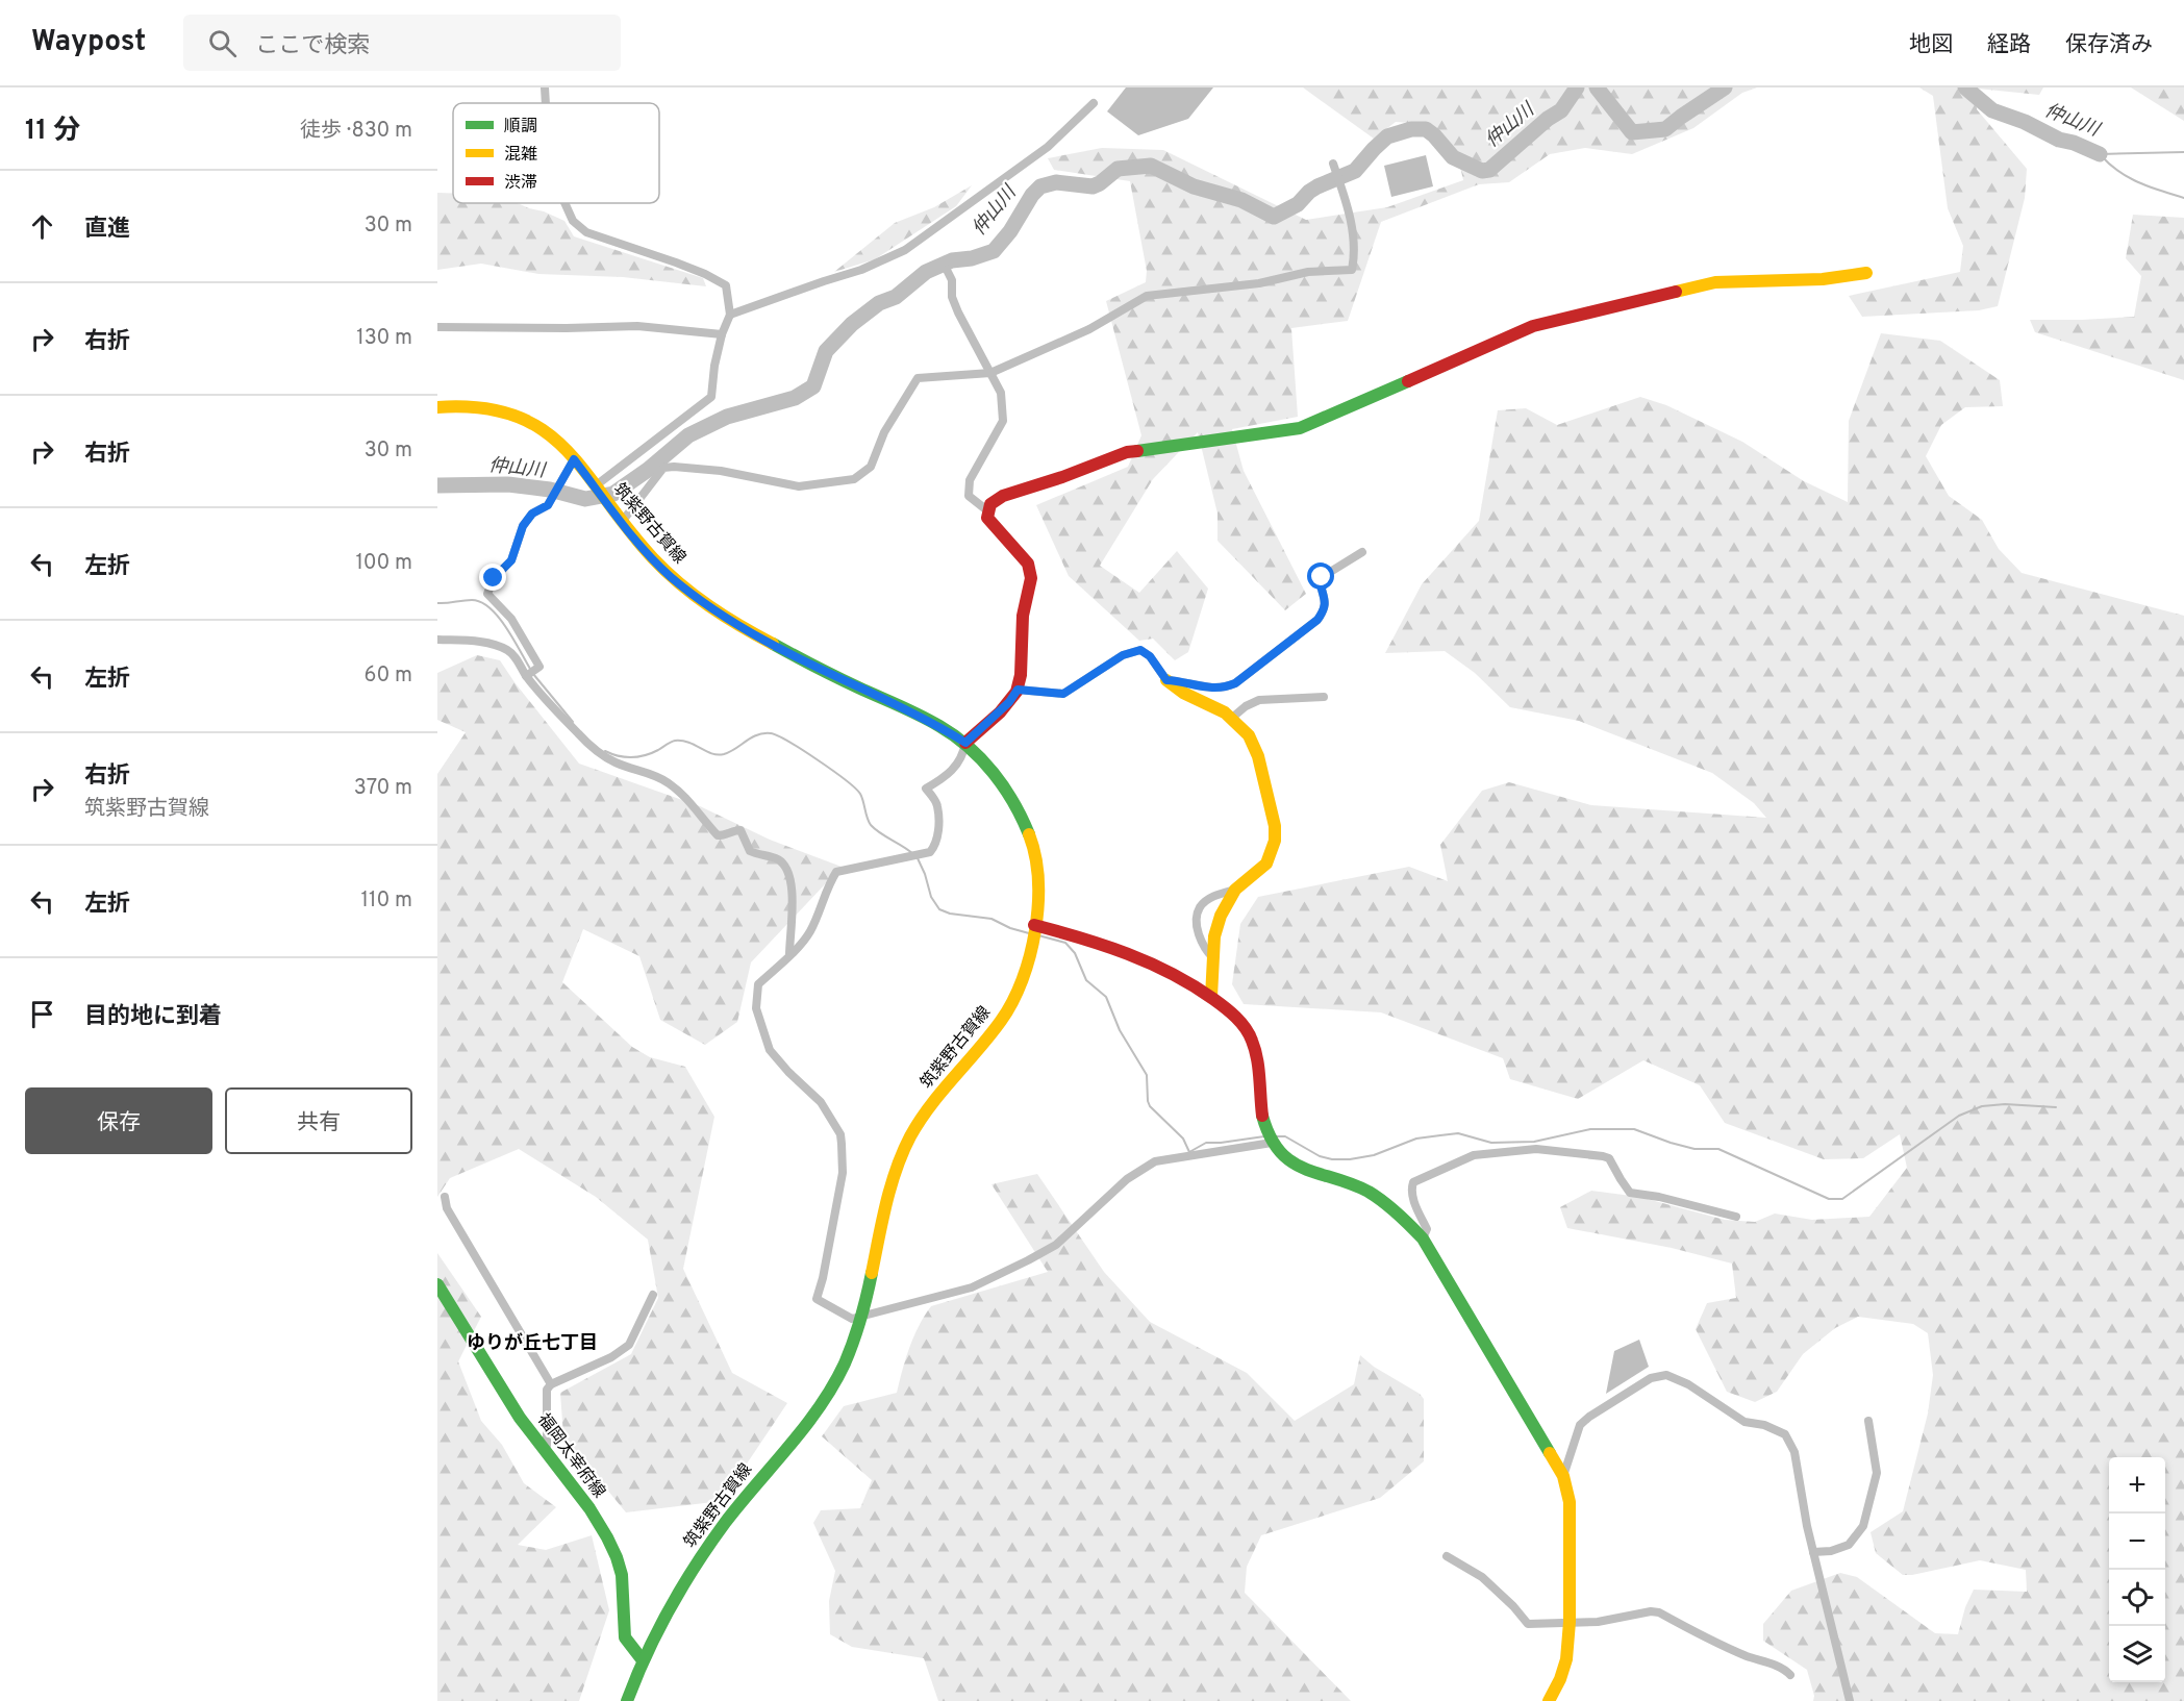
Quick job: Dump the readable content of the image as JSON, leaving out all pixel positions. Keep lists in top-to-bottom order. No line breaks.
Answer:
{"streets":{"street":["筑紫野古賀線","福岡太宰府線"]},"crossings":[["筑紫野古賀線","福岡太宰府線"]],"districts":["ゆりが丘七丁目"],"water":["仲山川"],"legend":["順調","混雑","渋滞"],"page":{"header":"Waypost","search":"ここで検索","nav":["地図","経路","保存済み"],"heading":["11 分","徒歩 · 830 m"],"list":[["直進","30 m"],["右折","130 m"],["右折","30 m"],["左折","100 m"],["左折","60 m"],["右折","筑紫野古賀線","370 m"],["左折","110 m"],"目的地に到着"],"buttons":["保存","共有"],"map_buttons":["+","−"]}}
